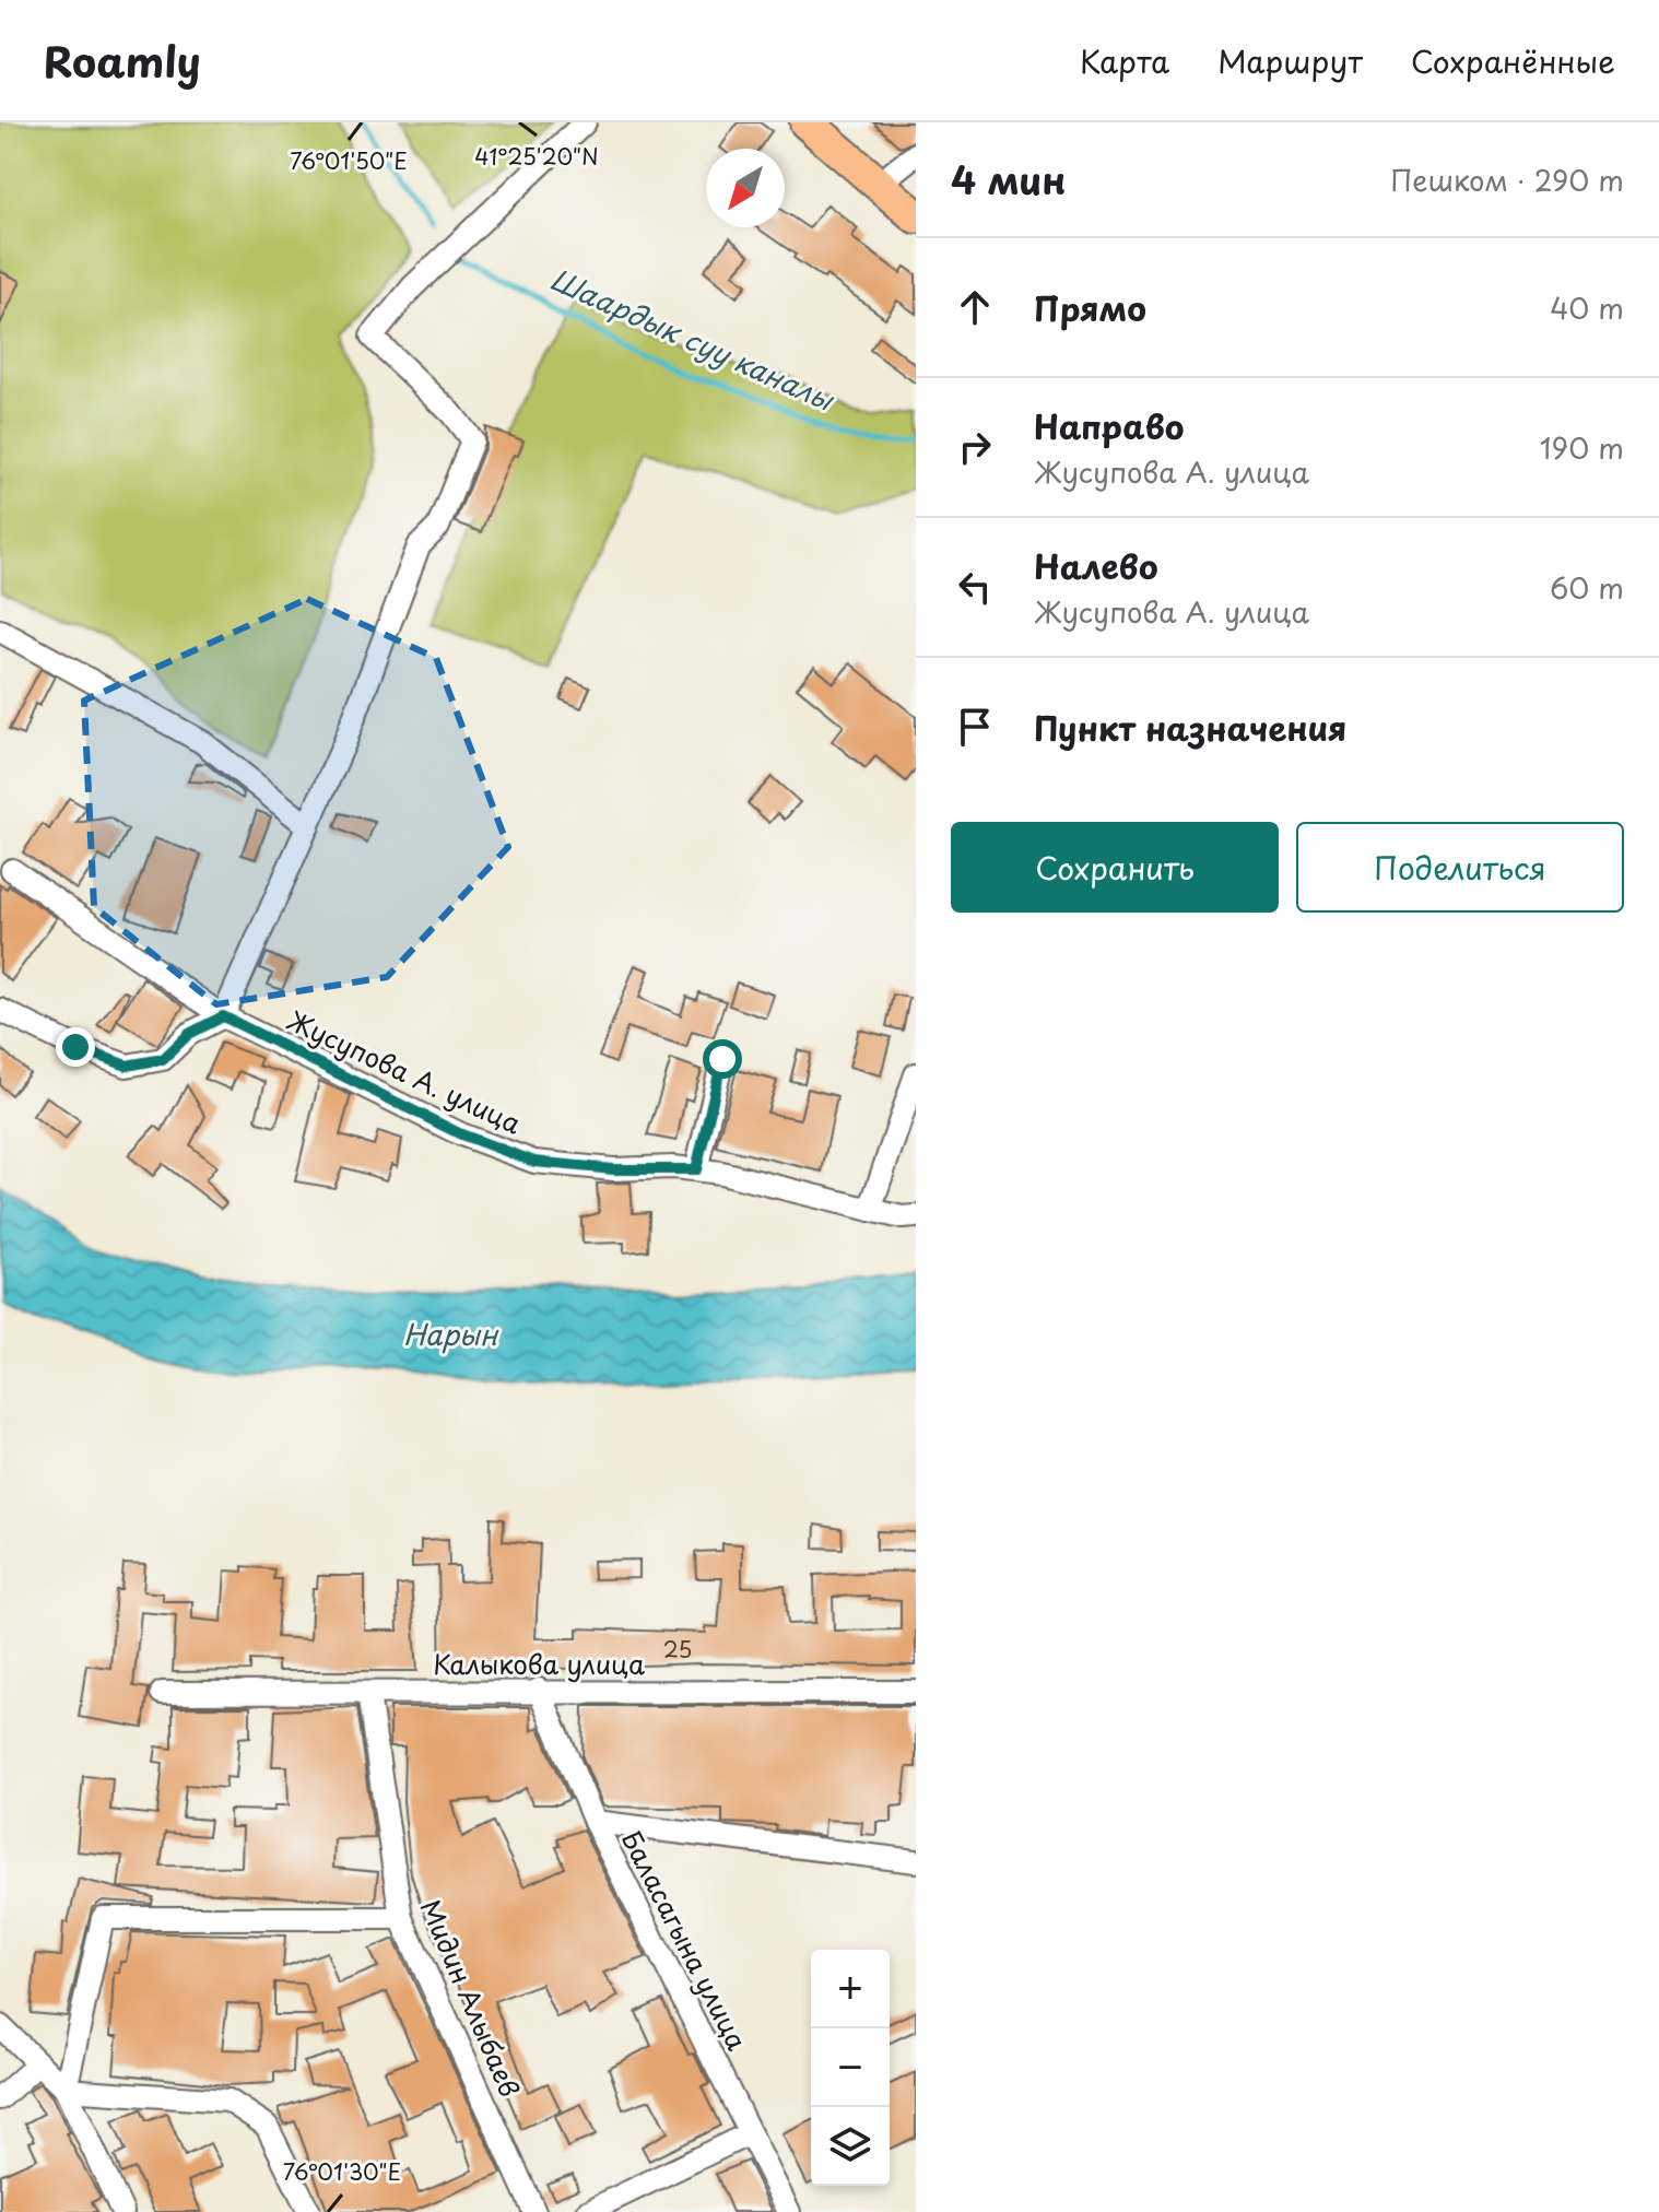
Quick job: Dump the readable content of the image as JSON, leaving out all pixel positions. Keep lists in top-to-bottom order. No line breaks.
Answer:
{"streets":{"street":["Жусупова А. улица","Калыкова улица","Баласагына улица","Мидин Алыбаев"]},"crossings":[["Калыкова улица","Баласагына улица"],["Калыкова улица","Мидин Алыбаев"]],"water":["Шаардык суу каналы","Нарын"],"house_numbers":["25"],"north":"bottom left","page":{"header":"Roamly","nav":["Карта","Маршрут","Сохранённые"],"heading":["4 мин","Пешком · 290 m"],"list":[["Прямо","40 m"],["Направо","Жусупова А. улица","190 m"],["Налево","Жусупова А. улица","60 m"],"Пункт назначения"],"buttons":["Сохранить","Поделиться"],"map_buttons":["+","−"]},"coordinates":["41°25'20\"N","76°01'50\"E","76°01'30\"E"]}
